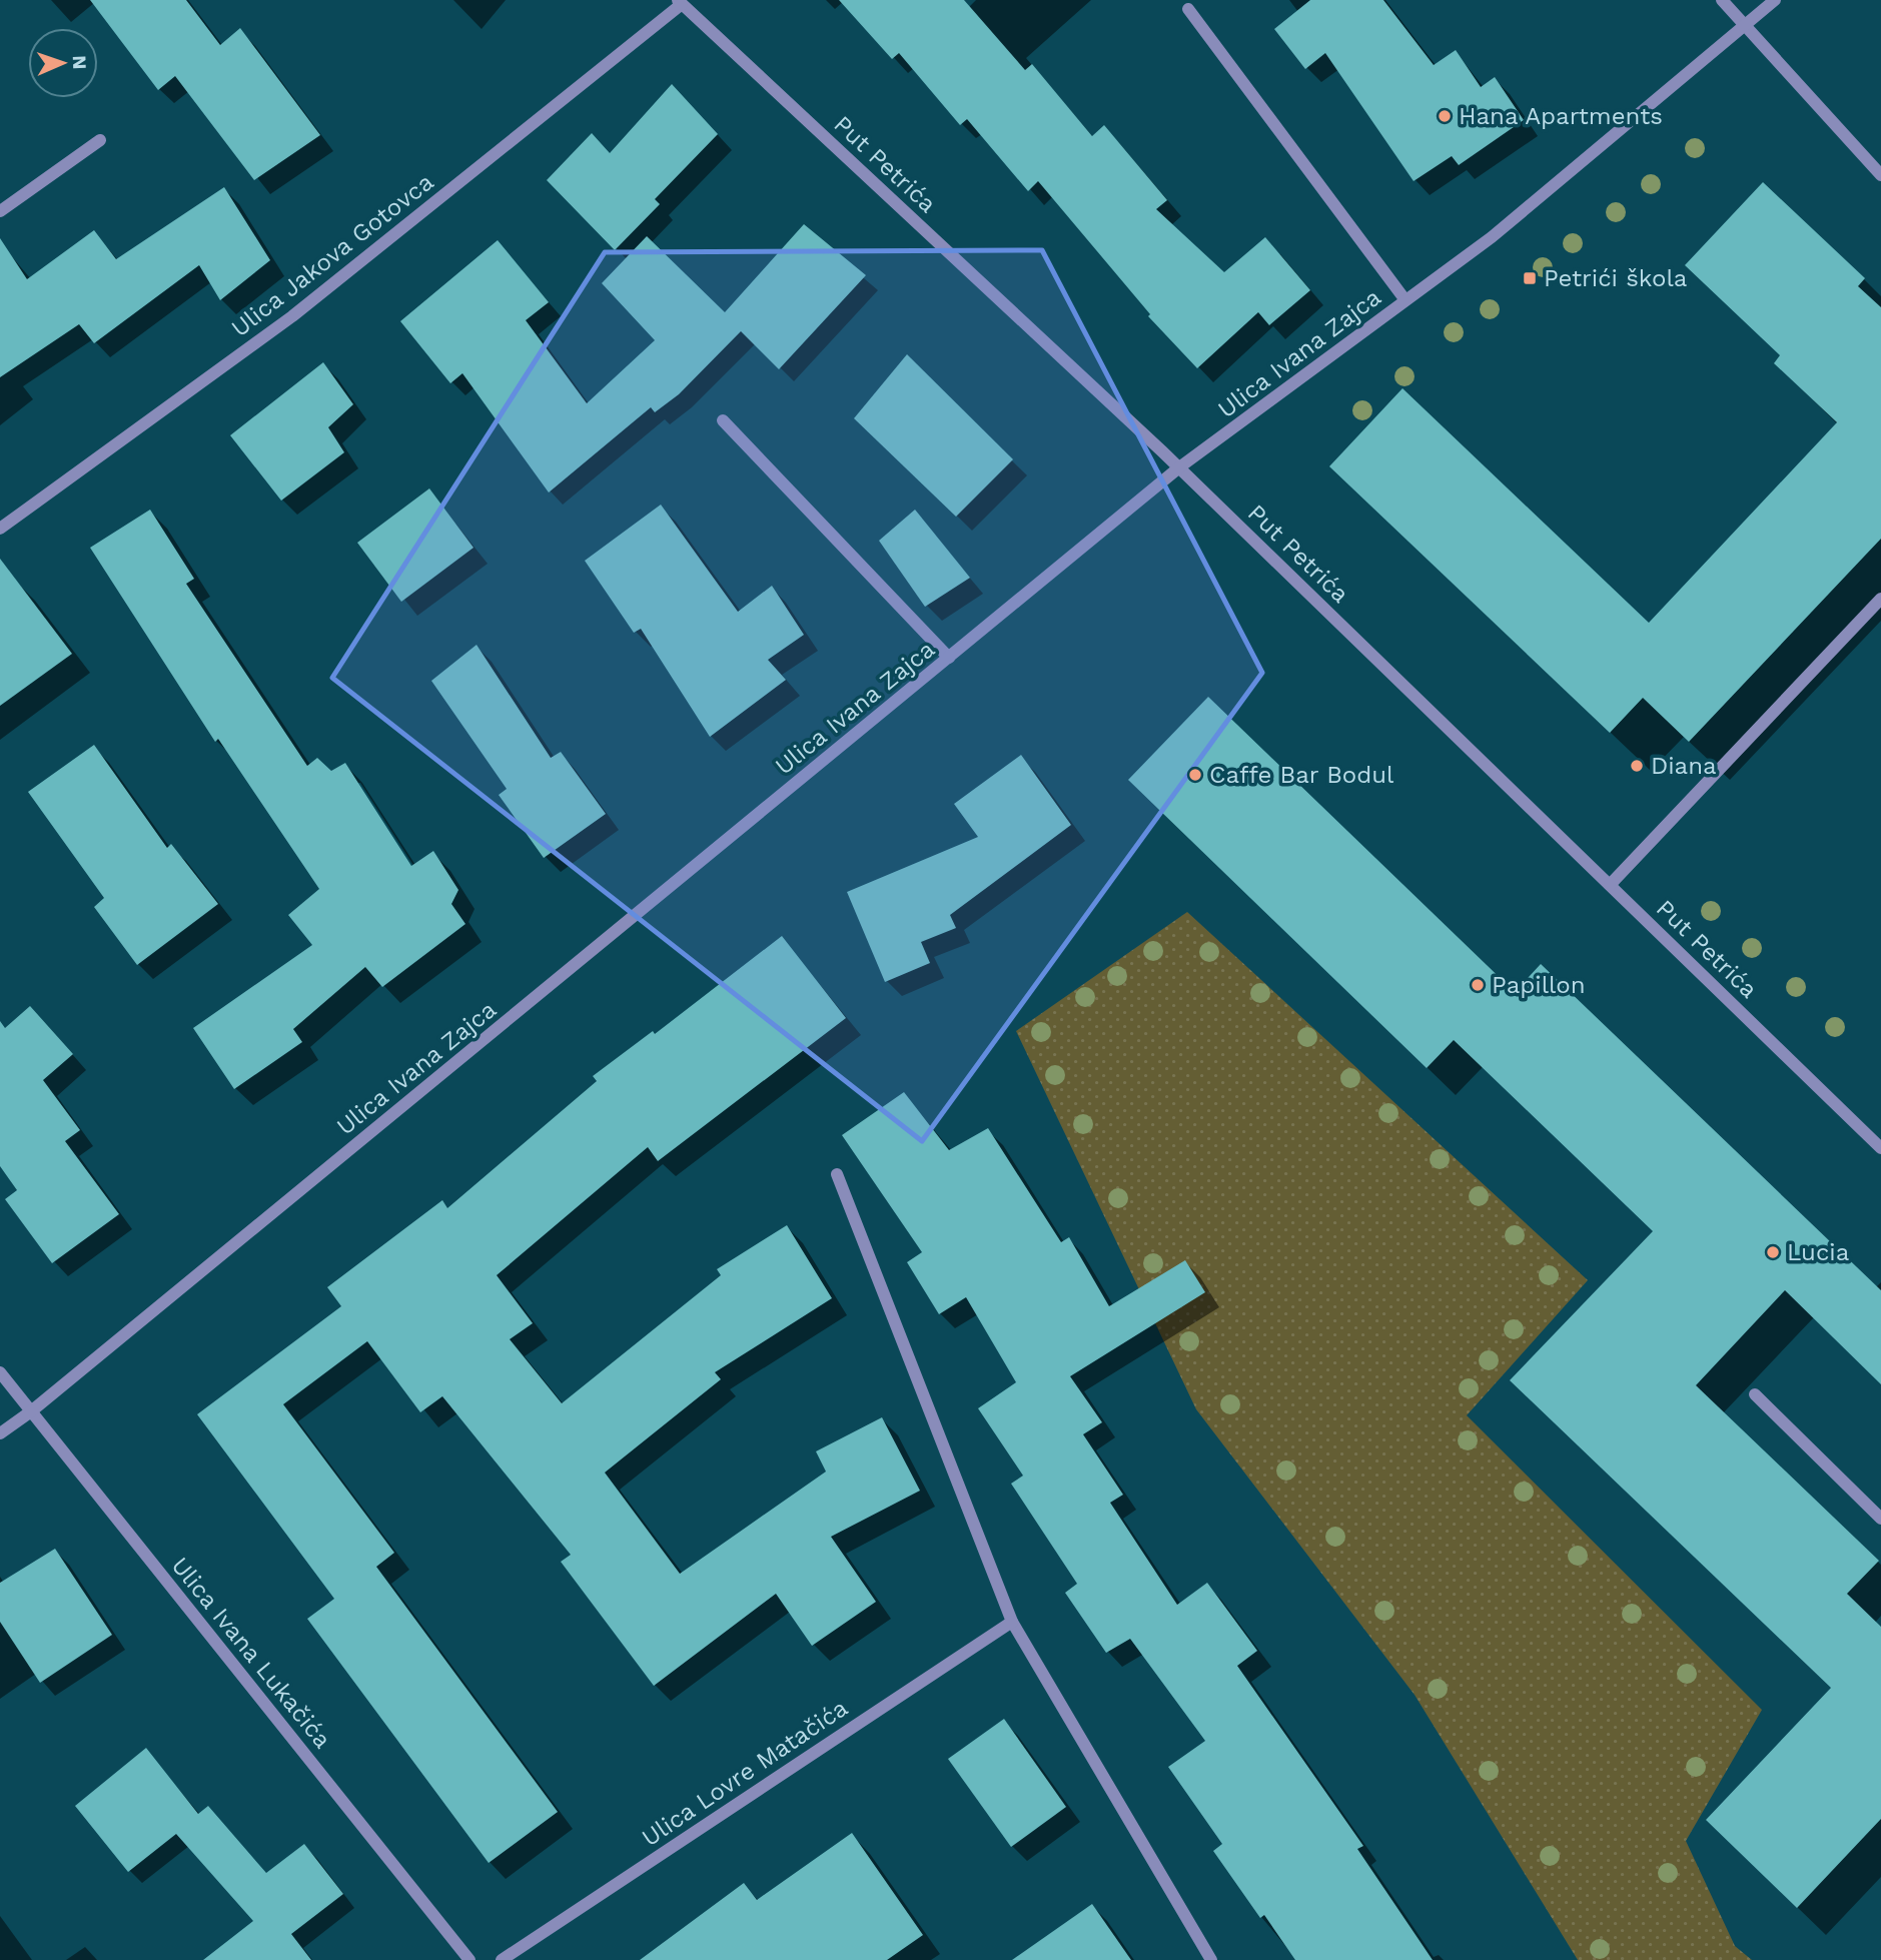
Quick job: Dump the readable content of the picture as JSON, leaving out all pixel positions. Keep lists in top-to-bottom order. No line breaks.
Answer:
{"streets":{"street":["Put Petrića","Ulica Jakova Gotovca","Ulica Ivana Zajca","Ulica Ivana Lukačića","Ulica Lovre Matačića"]},"crossings":[["Put Petrića","Ulica Jakova Gotovca"],["Put Petrića","Ulica Ivana Zajca"],["Ulica Ivana Zajca","Ulica Ivana Lukačića"]],"places":{"other":["Hana Apartments","Diana","Caffe Bar Bodul","Papillon","Lucia"],"transit":["Petrići škola"]},"north":"right"}
